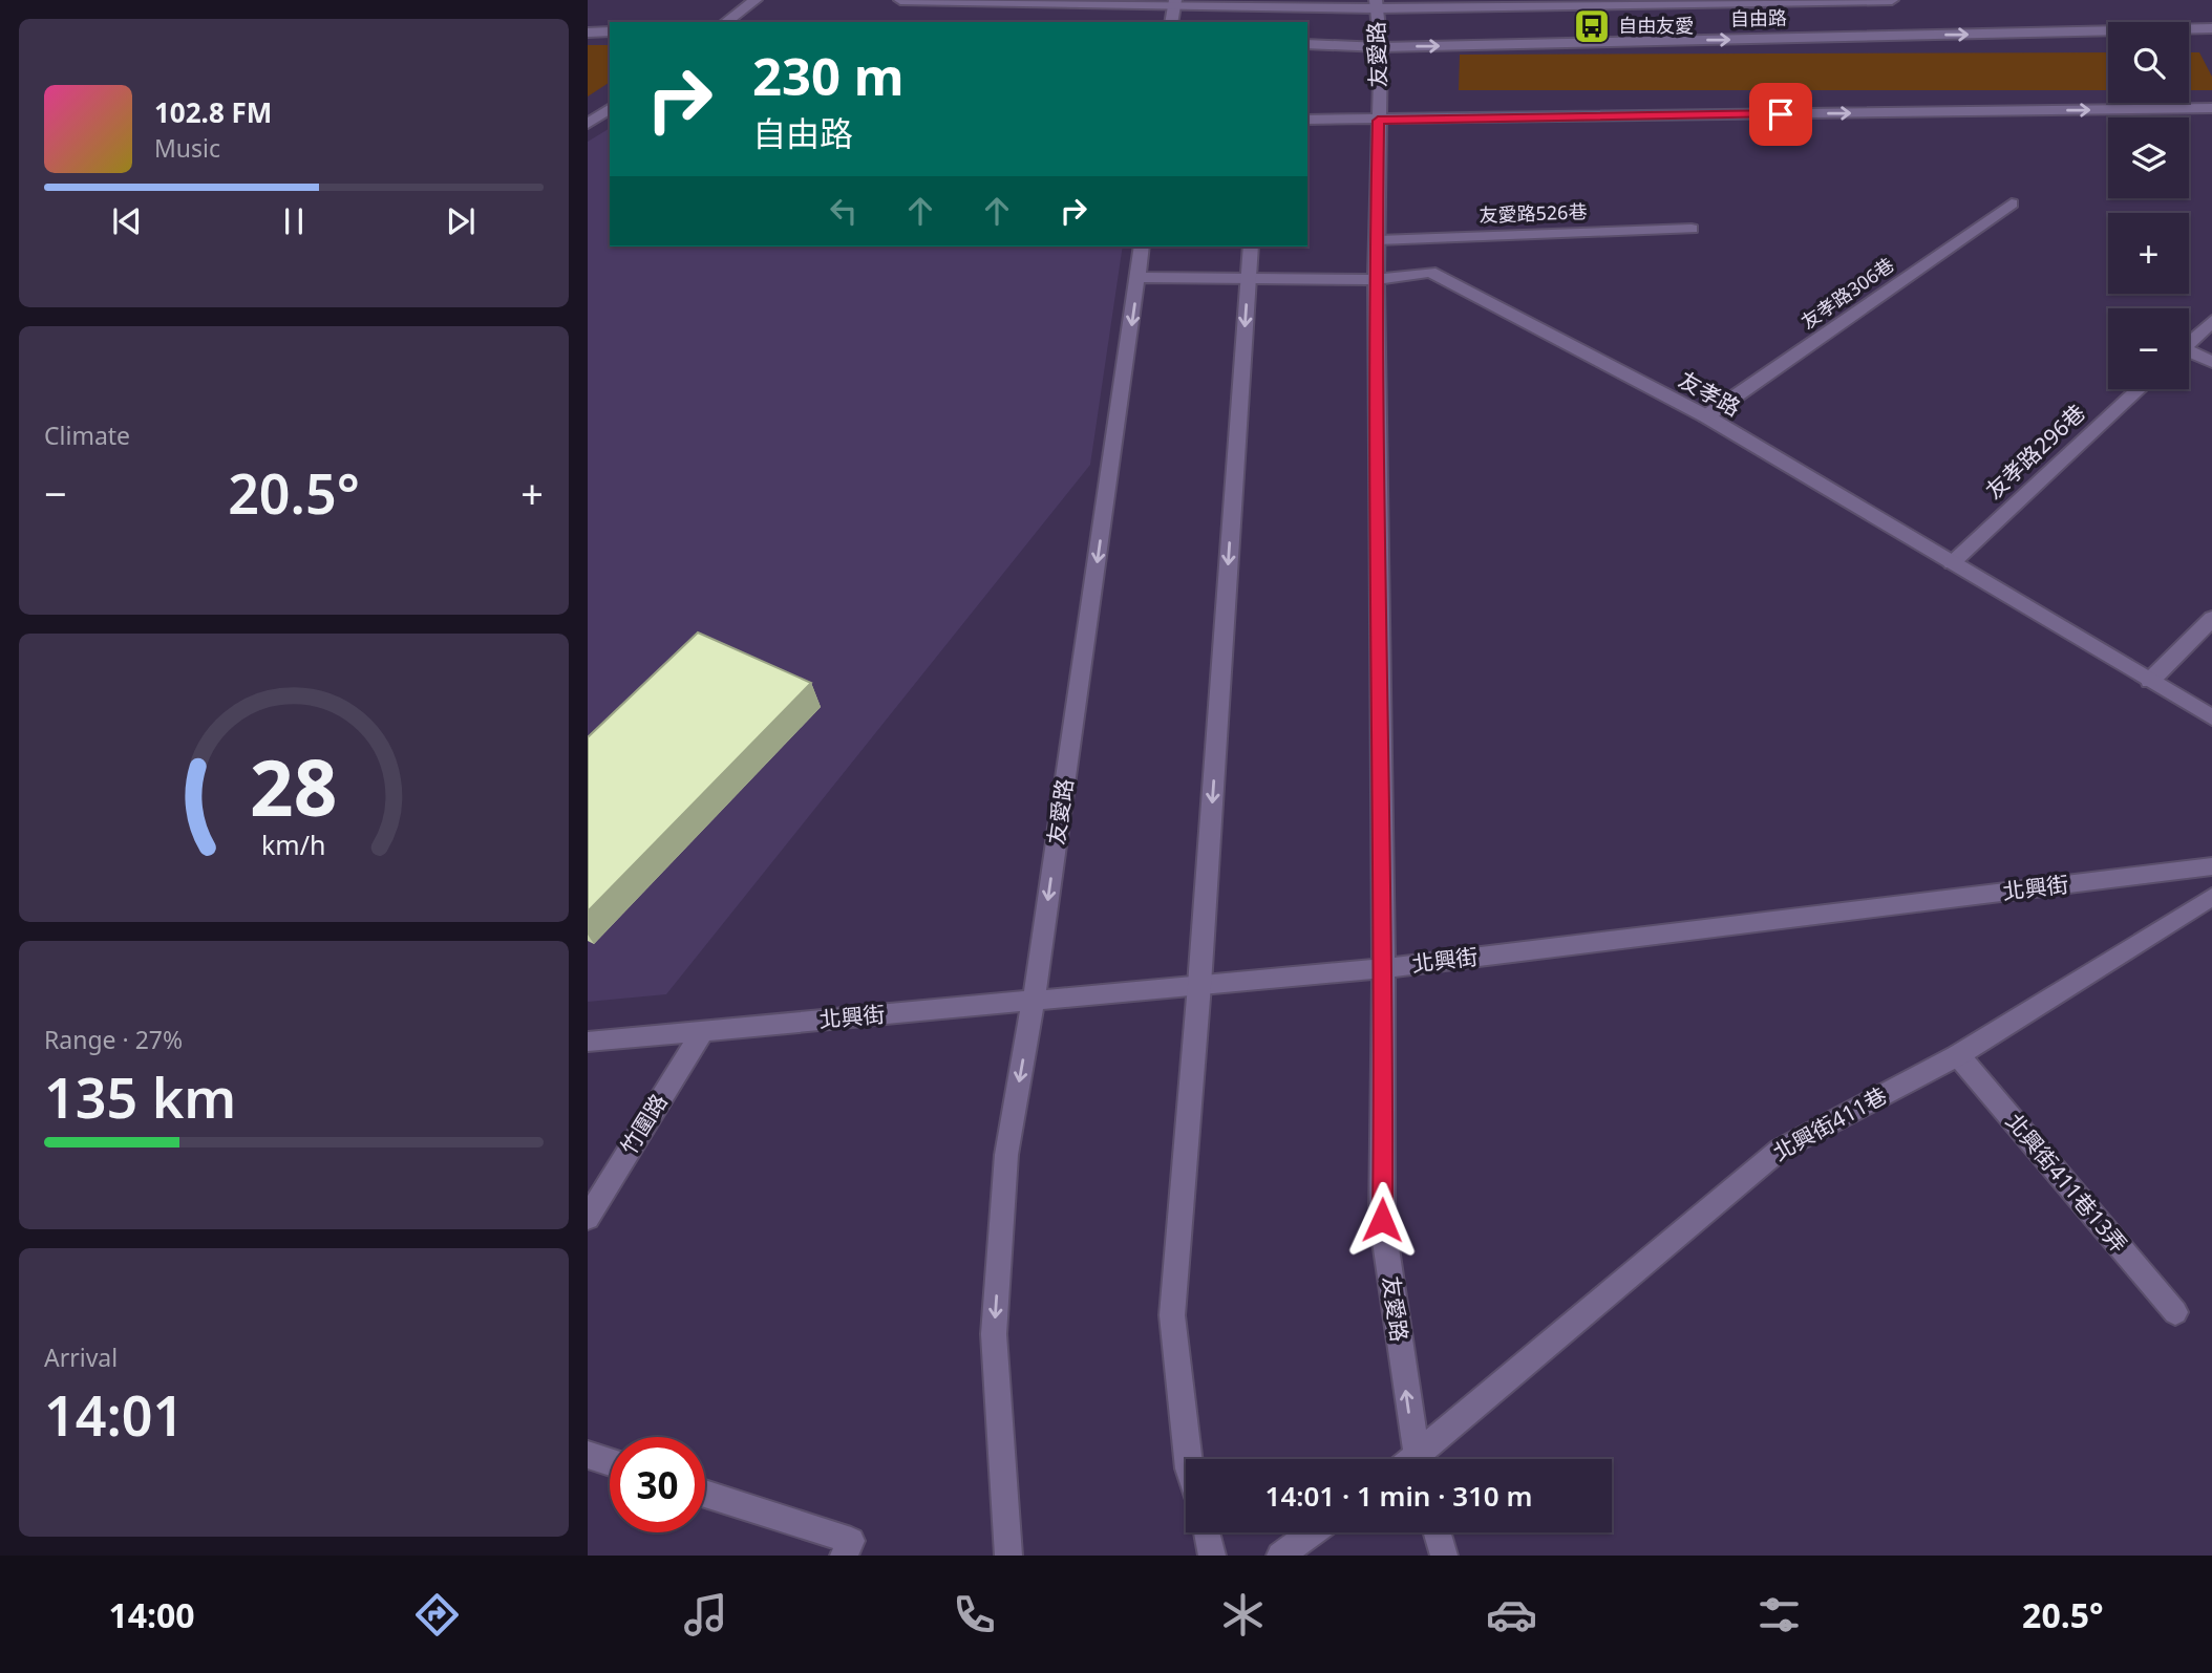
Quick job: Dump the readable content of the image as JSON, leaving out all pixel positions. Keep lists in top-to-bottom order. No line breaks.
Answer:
{"streets":{"street":["自由路","友愛路","友愛路526巷","友孝路306巷","友孝路","友孝路296巷","北興街","竹圍路","北興街411巷","北興街411巷13弄"]},"crossings":[["自由路","友愛路"],["友愛路","友愛路526巷"],["友愛路","友孝路"],["友愛路","北興街"],["友孝路306巷","友孝路"],["友孝路","友孝路296巷"],["北興街","竹圍路"],["北興街411巷","北興街411巷13弄"]],"places":{"bus stop":["自由友愛"]},"page":{"map_buttons":["+","−"],"turn":["230 m","自由路"],"song":["102.8 FM","Music"],"tile":["Climate",["Range · 27%","135 km"],["Arrival","14:01"]],"heat":["−","20.5°","+"],"limit":"30","trip":"14:01 · 1 min · 310 m","tabs":["14:00","20.5°"],"gauge":["28","km/h"]}}
